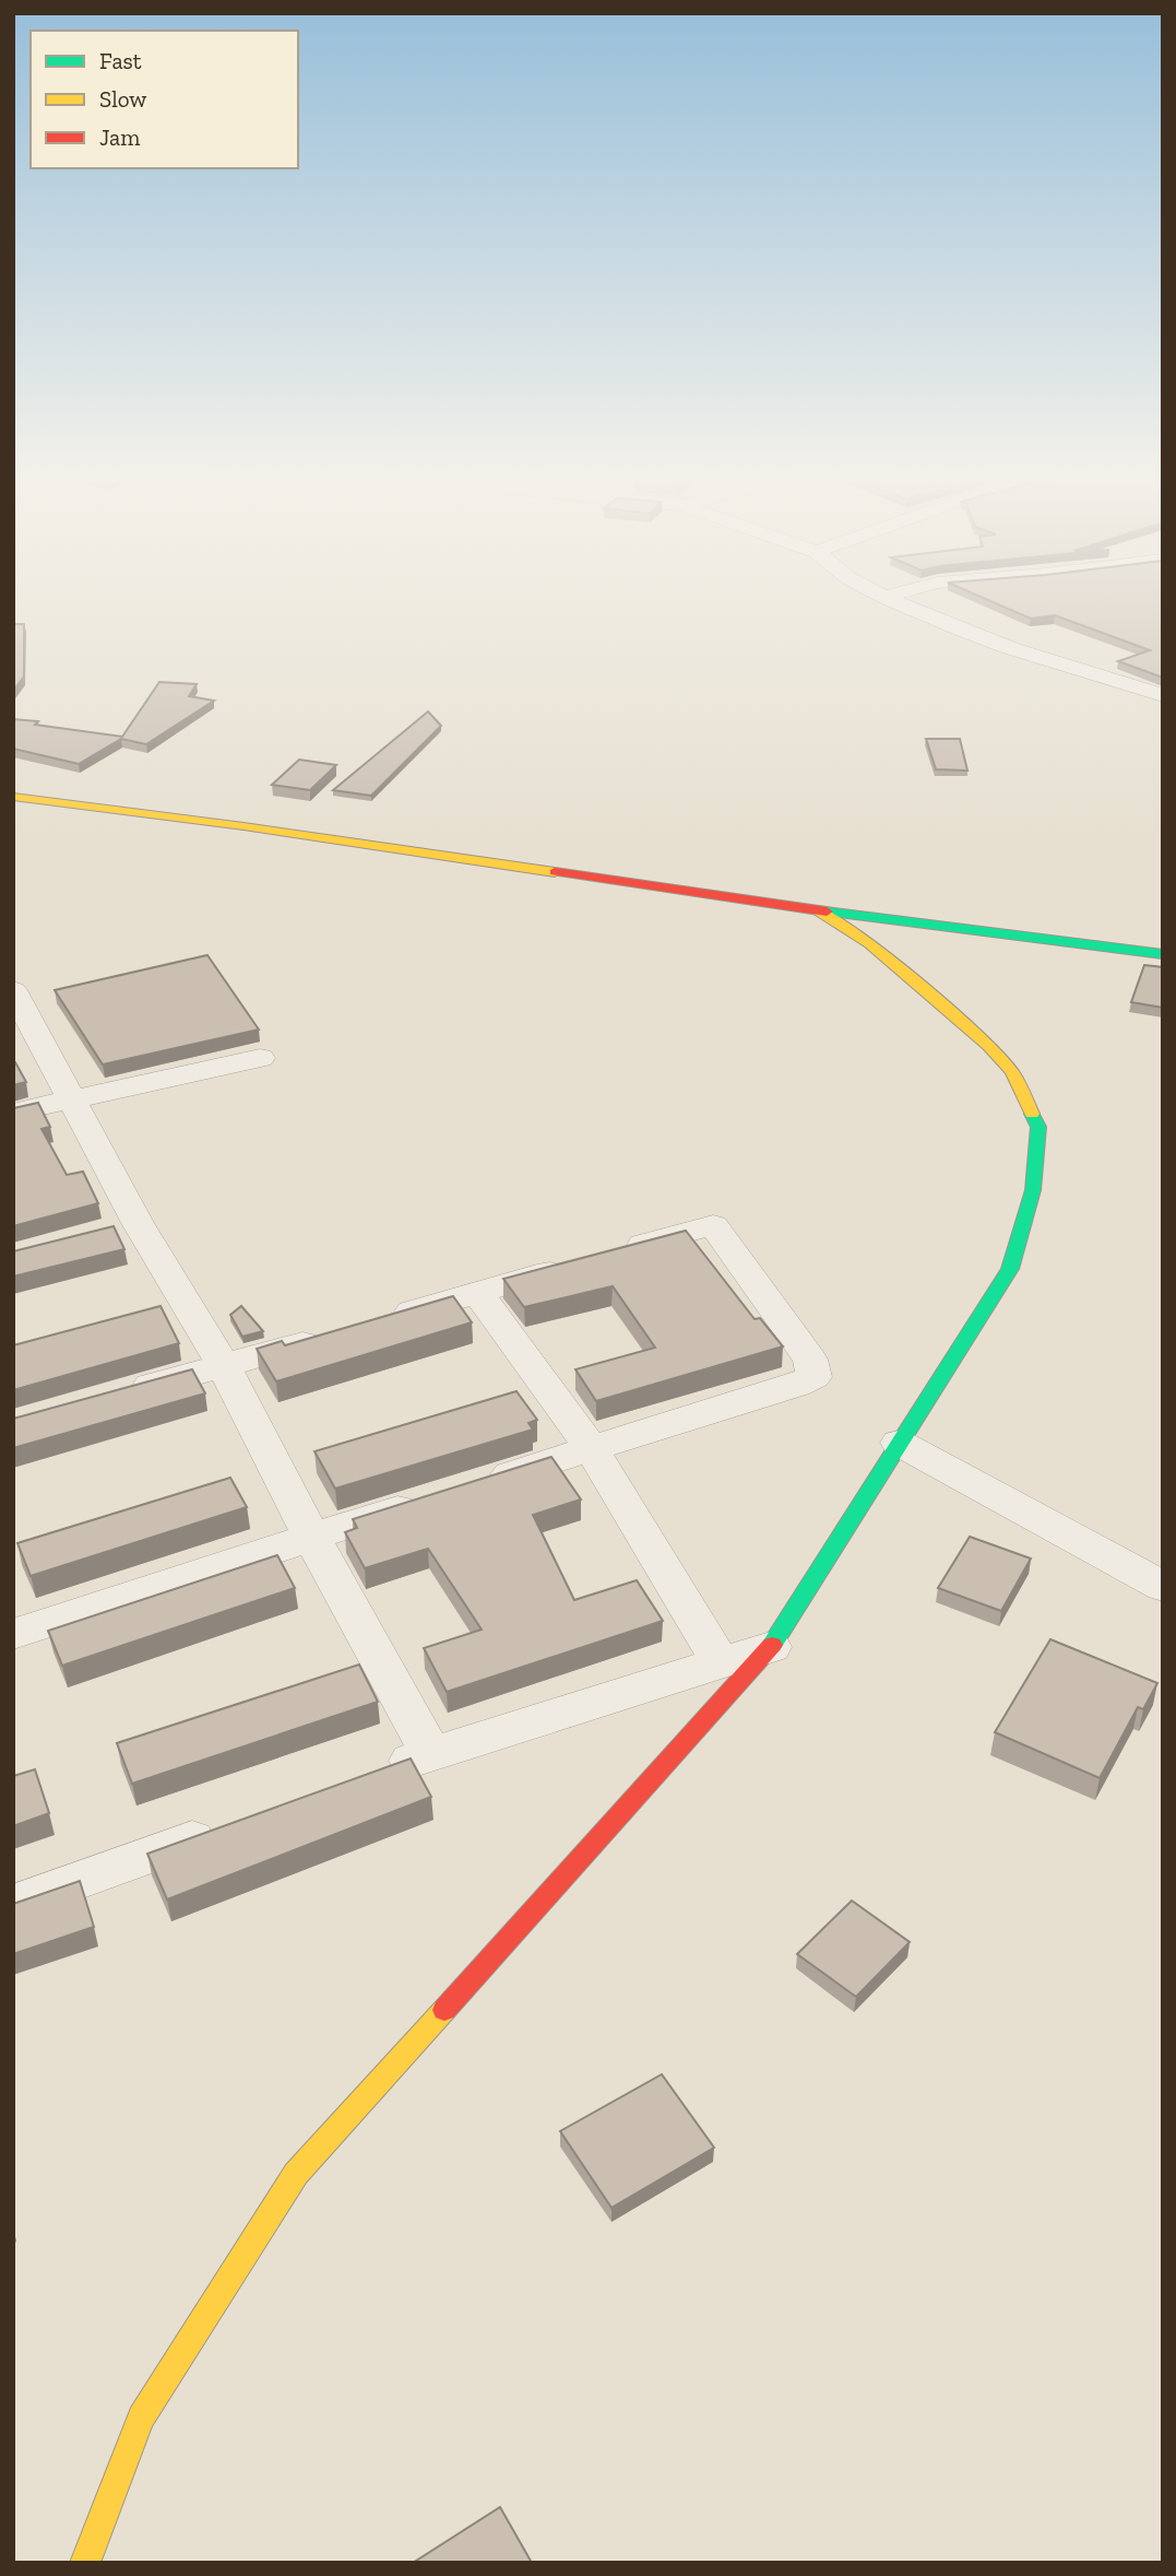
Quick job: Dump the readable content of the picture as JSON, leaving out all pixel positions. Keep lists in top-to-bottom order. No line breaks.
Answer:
{"legend":["Fast","Slow","Jam"]}
